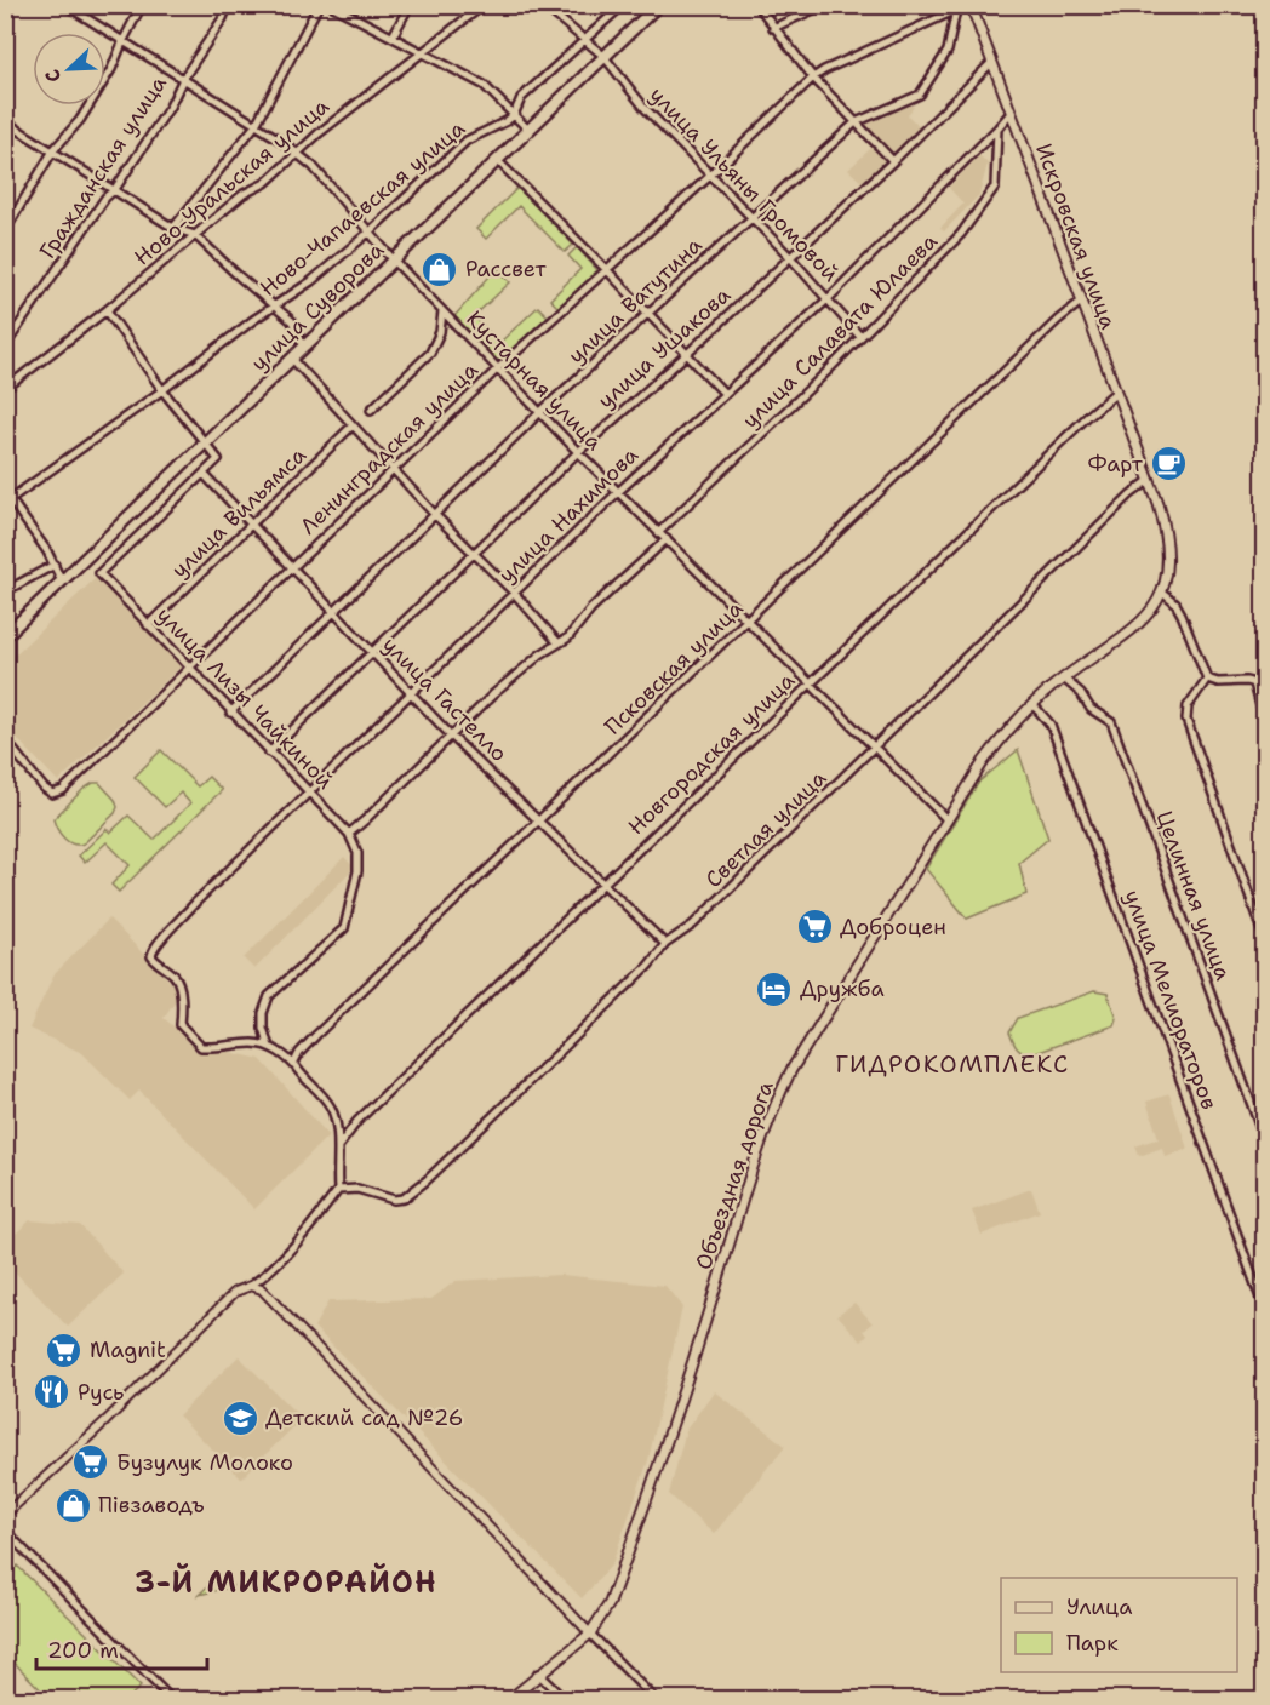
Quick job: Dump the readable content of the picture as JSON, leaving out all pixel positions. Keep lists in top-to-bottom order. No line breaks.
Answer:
{"streets":{"main road":["Искровская улица","улица Суворова","Объездная дорога"],"street":["Гражданская улица","Ново-Уральская улица","улица Ульяны Громовой","Ново-Чапаевская улица","улица Ватутина","улица Салавата Юлаева","улица Ушакова","Кустарная улица","Ленинградская улица","улица Вильямса","улица Нахимова","Псковская улица","улица Лизы Чайкиной","улица Гастелло","Новгородская улица","Светлая улица","Целинная улица","улица Мелиораторов"]},"crossings":[["Гражданская улица","Кустарная улица"],["Ново-Уральская улица","Кустарная улица"],["улица Ульяны Громовой","Ново-Чапаевская улица"],["улица Ульяны Громовой","улица Ватутина"],["улица Ульяны Громовой","улица Суворова"],["улица Ульяны Громовой","улица Салавата Юлаева"],["улица Ульяны Громовой","улица Ушакова"],["улица Ульяны Громовой","Ленинградская улица"],["улица Ульяны Громовой","улица Нахимова"],["Ново-Чапаевская улица","Кустарная улица"],["Искровская улица","улица Ушакова"],["Искровская улица","Ленинградская улица"],["Искровская улица","улица Нахимова"],["Искровская улица","Псковская улица"],["Искровская улица","Новгородская улица"],["Искровская улица","Светлая улица"],["Искровская улица","Объездная дорога"],["улица Ватутина","Кустарная улица"],["улица Ватутина","Ленинградская улица"],["улица Ватутина","улица Лизы Чайкиной"],["улица Ватутина","улица Гастелло"],["улица Суворова","Кустарная улица"],["улица Салавата Юлаева","Кустарная улица"],["улица Салавата Юлаева","улица Нахимова"],["улица Ушакова","Кустарная улица"],["улица Ушакова","улица Лизы Чайкиной"],["улица Ушакова","улица Гастелло"],["Кустарная улица","Ленинградская улица"],["Кустарная улица","улица Нахимова"],["Кустарная улица","Псковская улица"],["Кустарная улица","Новгородская улица"],["Кустарная улица","Светлая улица"],["Кустарная улица","Объездная дорога"],["Ленинградская улица","улица Лизы Чайкиной"],["Ленинградская улица","улица Гастелло"],["улица Вильямса","улица Лизы Чайкиной"],["улица Вильямса","улица Гастелло"],["улица Нахимова","улица Лизы Чайкиной"],["улица Нахимова","улица Гастелло"],["Псковская улица","улица Гастелло"],["улица Лизы Чайкиной","улица Гастелло"],["улица Гастелло","Новгородская улица"],["улица Гастелло","Светлая улица"],["Светлая улица","Объездная дорога"],["Целинная улица","Объездная дорога"],["улица Мелиораторов","Объездная дорога"]],"districts":["ГИДРОКОМПЛЕКС","3-Й МИКРОРАЙОН"],"places":{"shop":["Рассвет","Півзаводъ"],"cafe":["Фарт"],"supermarket":["Доброцен","Magnit","Бузулук Молоко"],"hotel":["Дружба"],"restaurant":["Русь"],"school or university":["Детский сад №26"]},"legend":["Улица","Парк"],"scale_bar":"200 m","north":"bottom left"}
